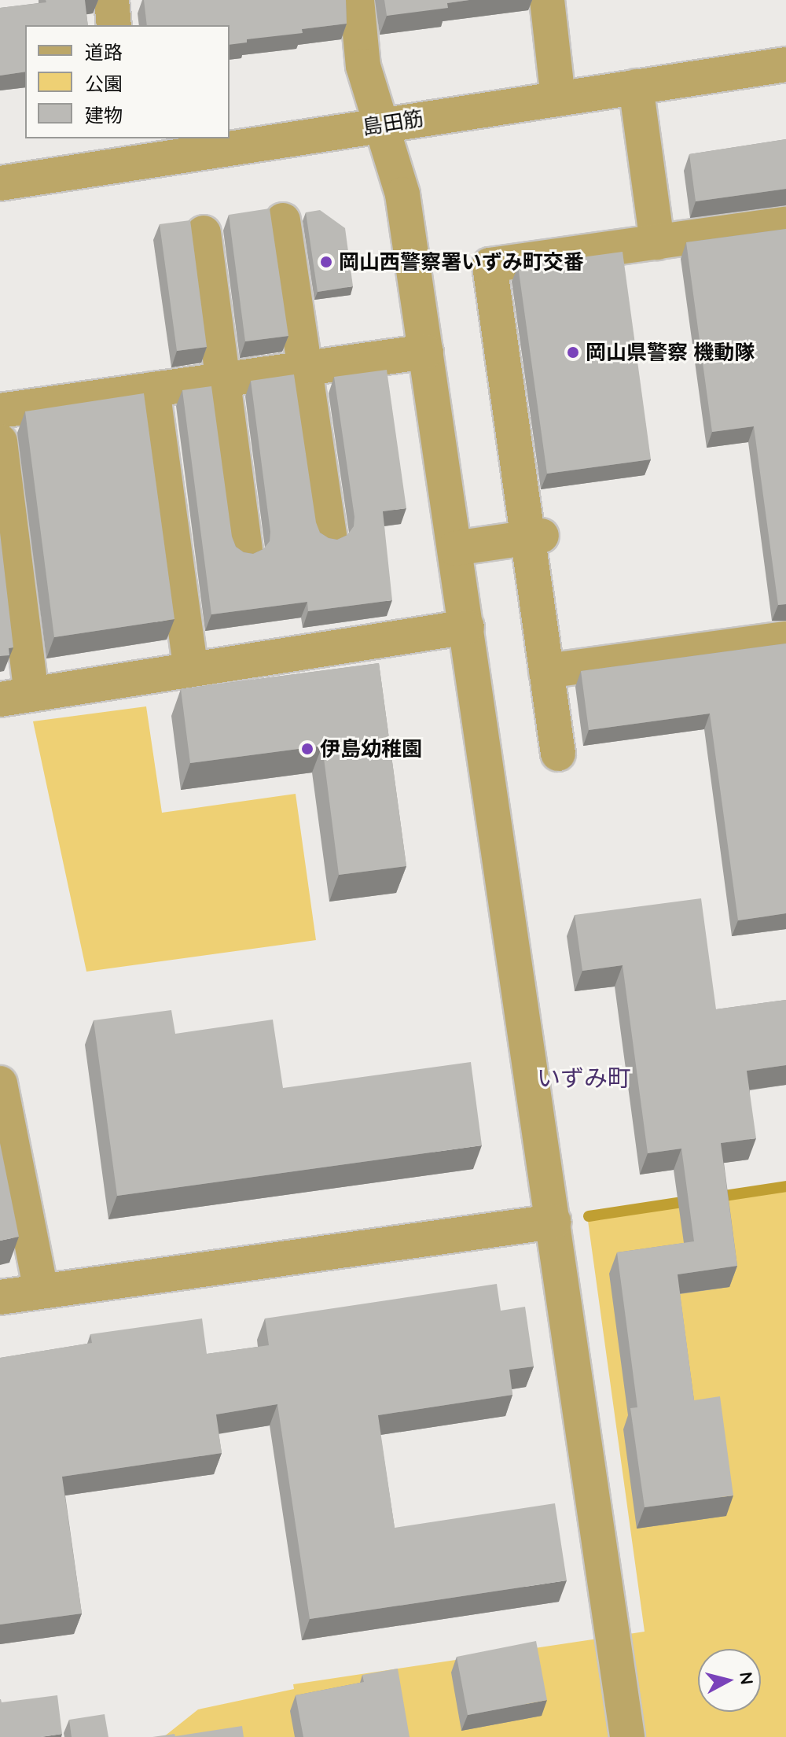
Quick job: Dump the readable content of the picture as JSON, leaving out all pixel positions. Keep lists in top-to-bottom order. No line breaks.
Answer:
{"streets":{"street":["島田筋"]},"districts":["いずみ町"],"places":["岡山西警察署いずみ町交番","岡山県警察 機動隊","伊島幼稚園"],"legend":["道路","公園","建物"],"north":"right"}
